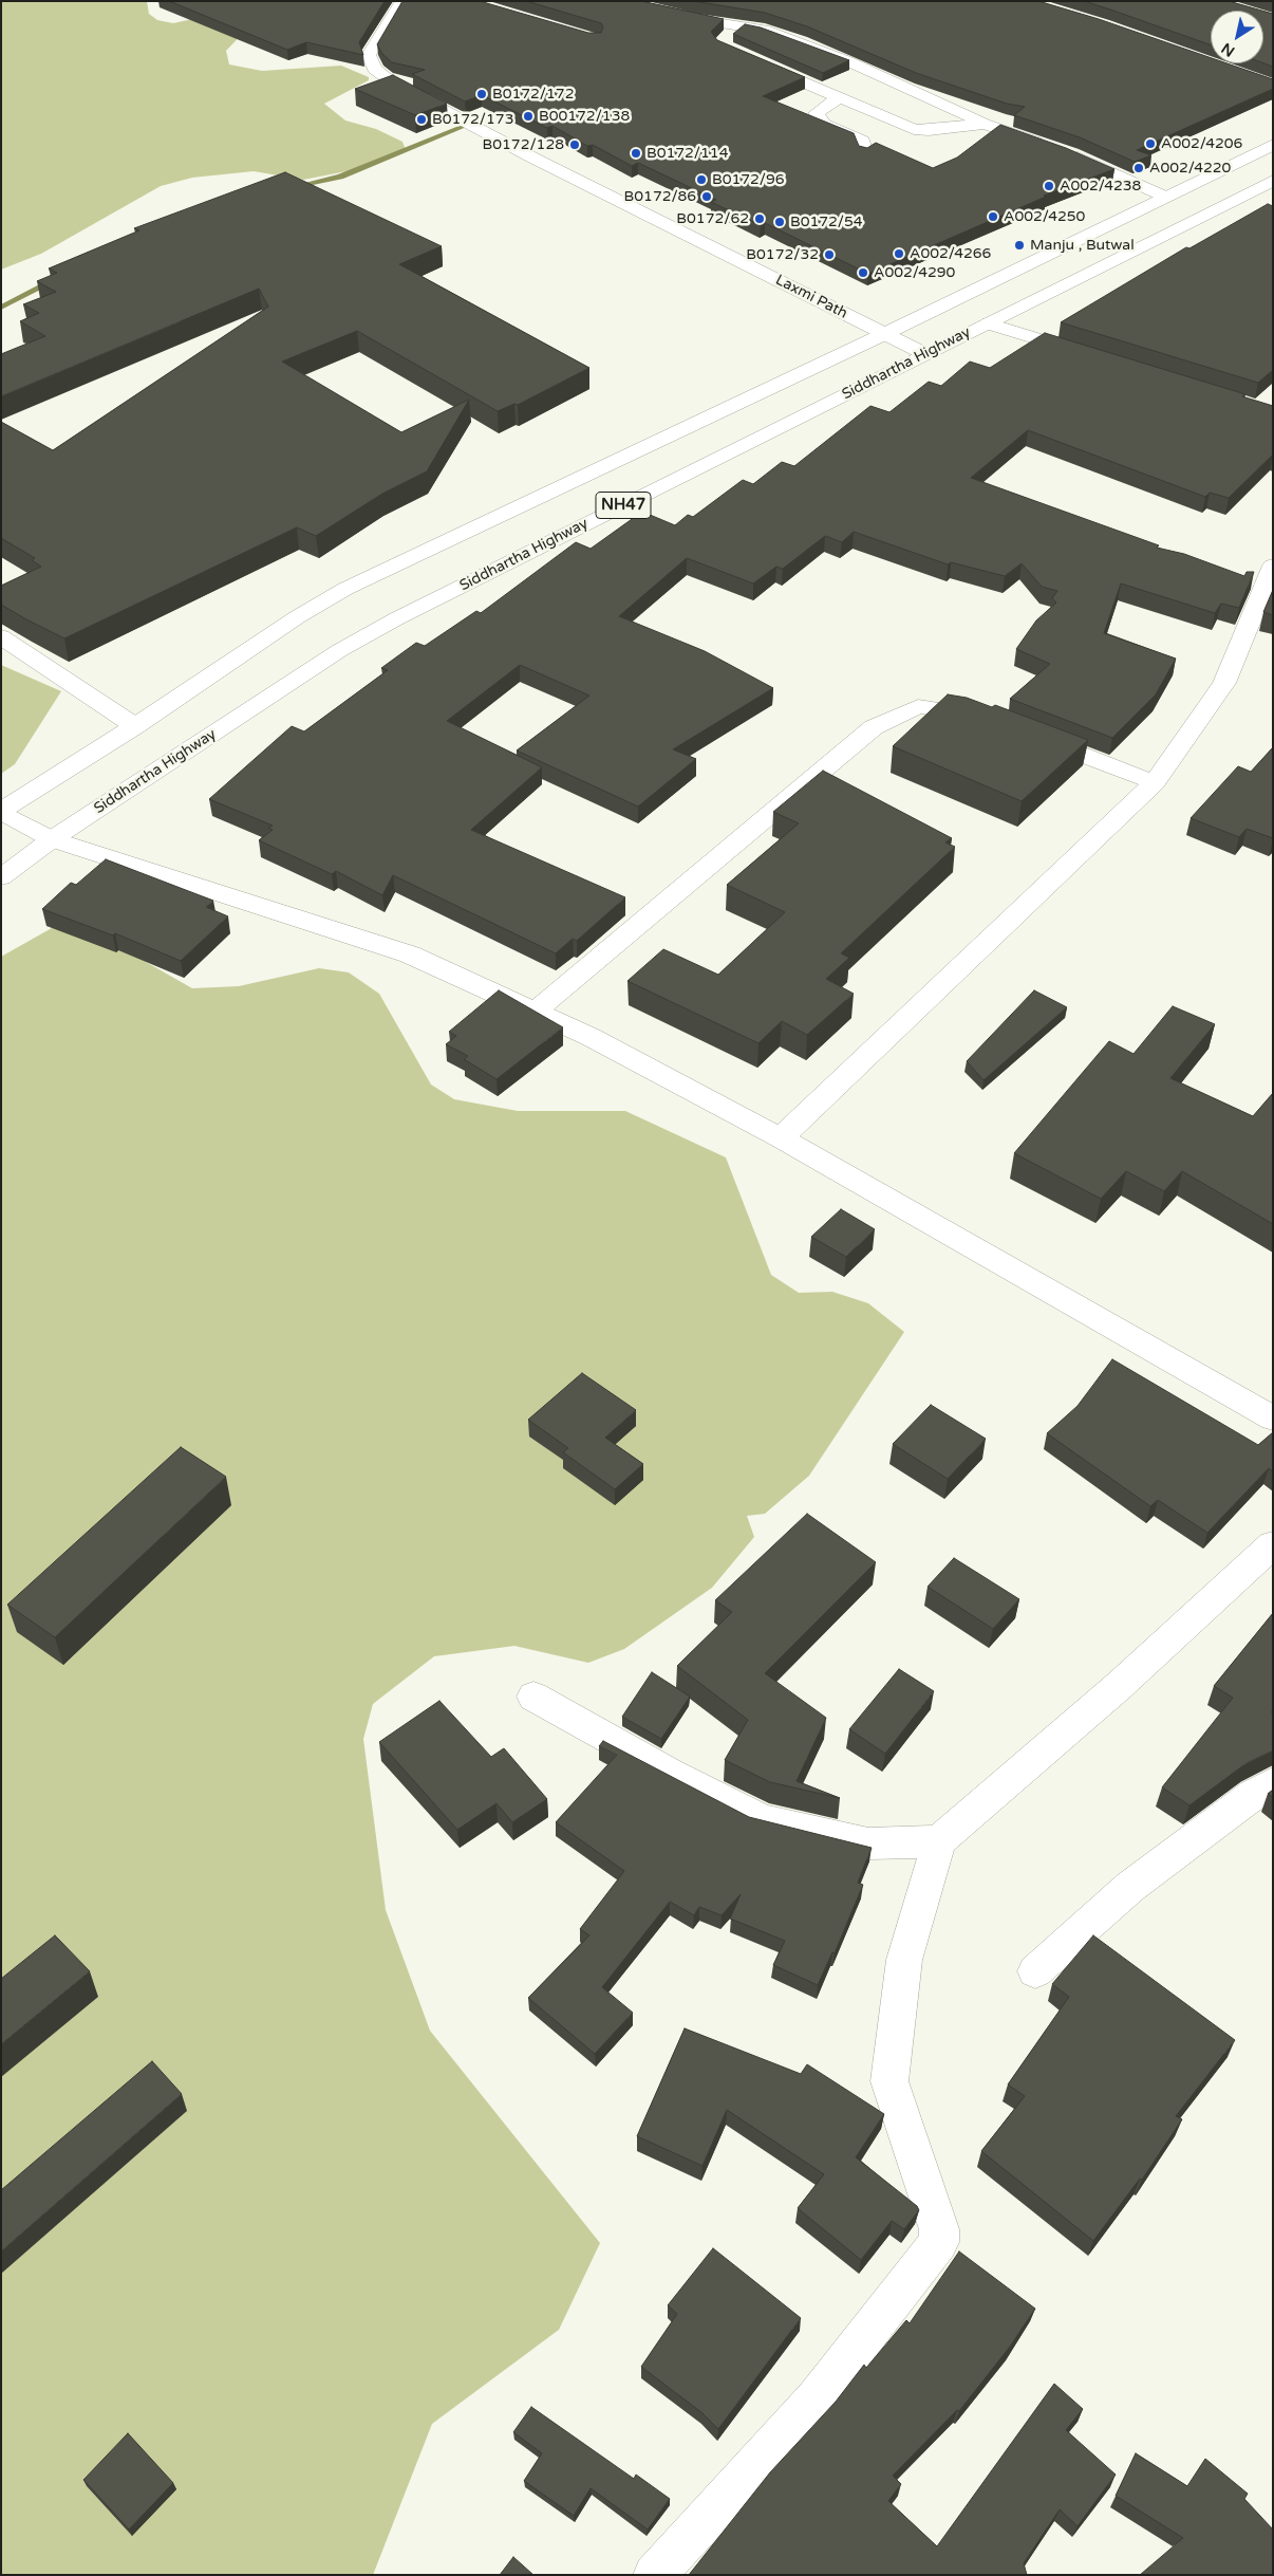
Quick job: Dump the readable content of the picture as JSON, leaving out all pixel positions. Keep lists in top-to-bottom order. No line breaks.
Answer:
{"streets":{"main road":["Laxmi Path","Siddhartha Highway","NH47"]},"crossings":[["Laxmi Path","Siddhartha Highway"],["Laxmi Path","NH47"]],"places":["B0172/172","B00172/138","B0172/173","A002/4206","B0172/128","B0172/114","A002/4220","B0172/96","A002/4238","B0172/86","A002/4250","B0172/62","B0172/54","Manju , Butwal","A002/4266","B0172/32","A002/4290"],"north":"bottom left"}
